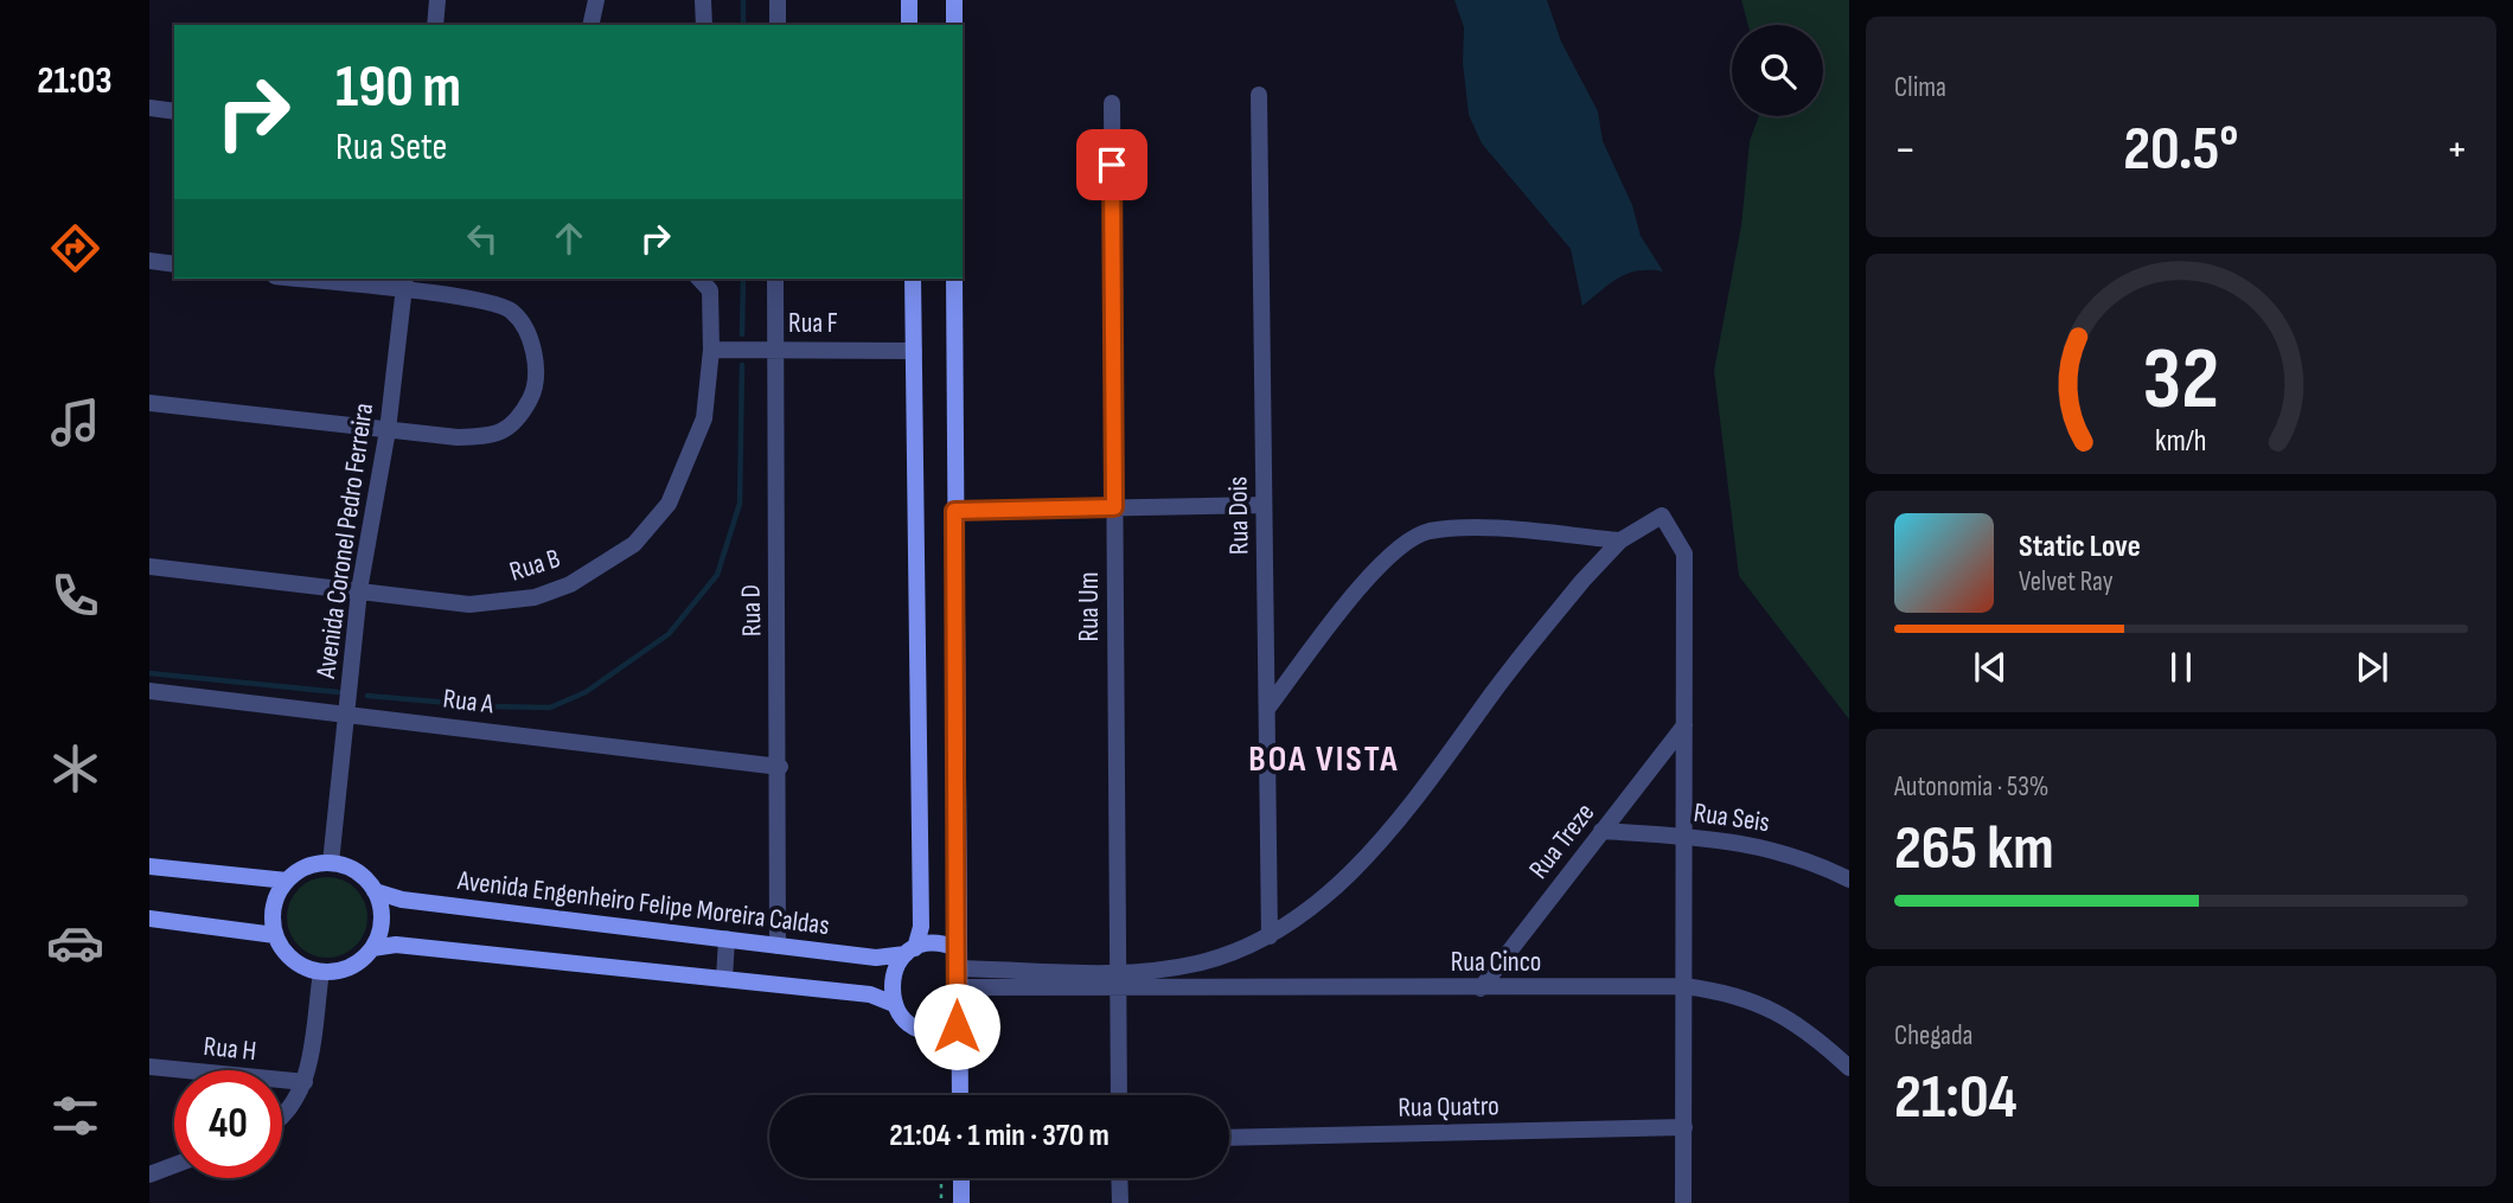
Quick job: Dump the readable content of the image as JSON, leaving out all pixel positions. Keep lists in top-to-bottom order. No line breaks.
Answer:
{"streets":{"street":["Rua F","Rua Dois","Avenida Coronel Pedro Ferreira","Rua B","Rua Um","Rua D","Rua A","Rua Seis","Rua Treze","Avenida Engenheiro Felipe Moreira Caldas","Rua Cinco","Rua H","Rua Quatro"]},"crossings":[["Rua F","Rua B"],["Rua F","Rua D"],["Avenida Coronel Pedro Ferreira","Rua B"],["Avenida Coronel Pedro Ferreira","Rua A"],["Avenida Coronel Pedro Ferreira","Avenida Engenheiro Felipe Moreira Caldas"],["Rua Um","Rua Cinco"],["Rua D","Rua A"],["Rua D","Avenida Engenheiro Felipe Moreira Caldas"],["Rua Seis","Rua Treze"],["Rua Treze","Rua Cinco"]],"districts":["BOA VISTA"],"page":{"tabs":"21:03","tile":["Clima",["Autonomia · 53%","265 km"],["Chegada","21:04"]],"turn":["190 m","Rua Sete"],"heat":["−","20.5°","+"],"song":["Static Love","Velvet Ray"],"limit":"40","trip":"21:04 · 1 min · 370 m","gauge":["32","km/h"]}}
